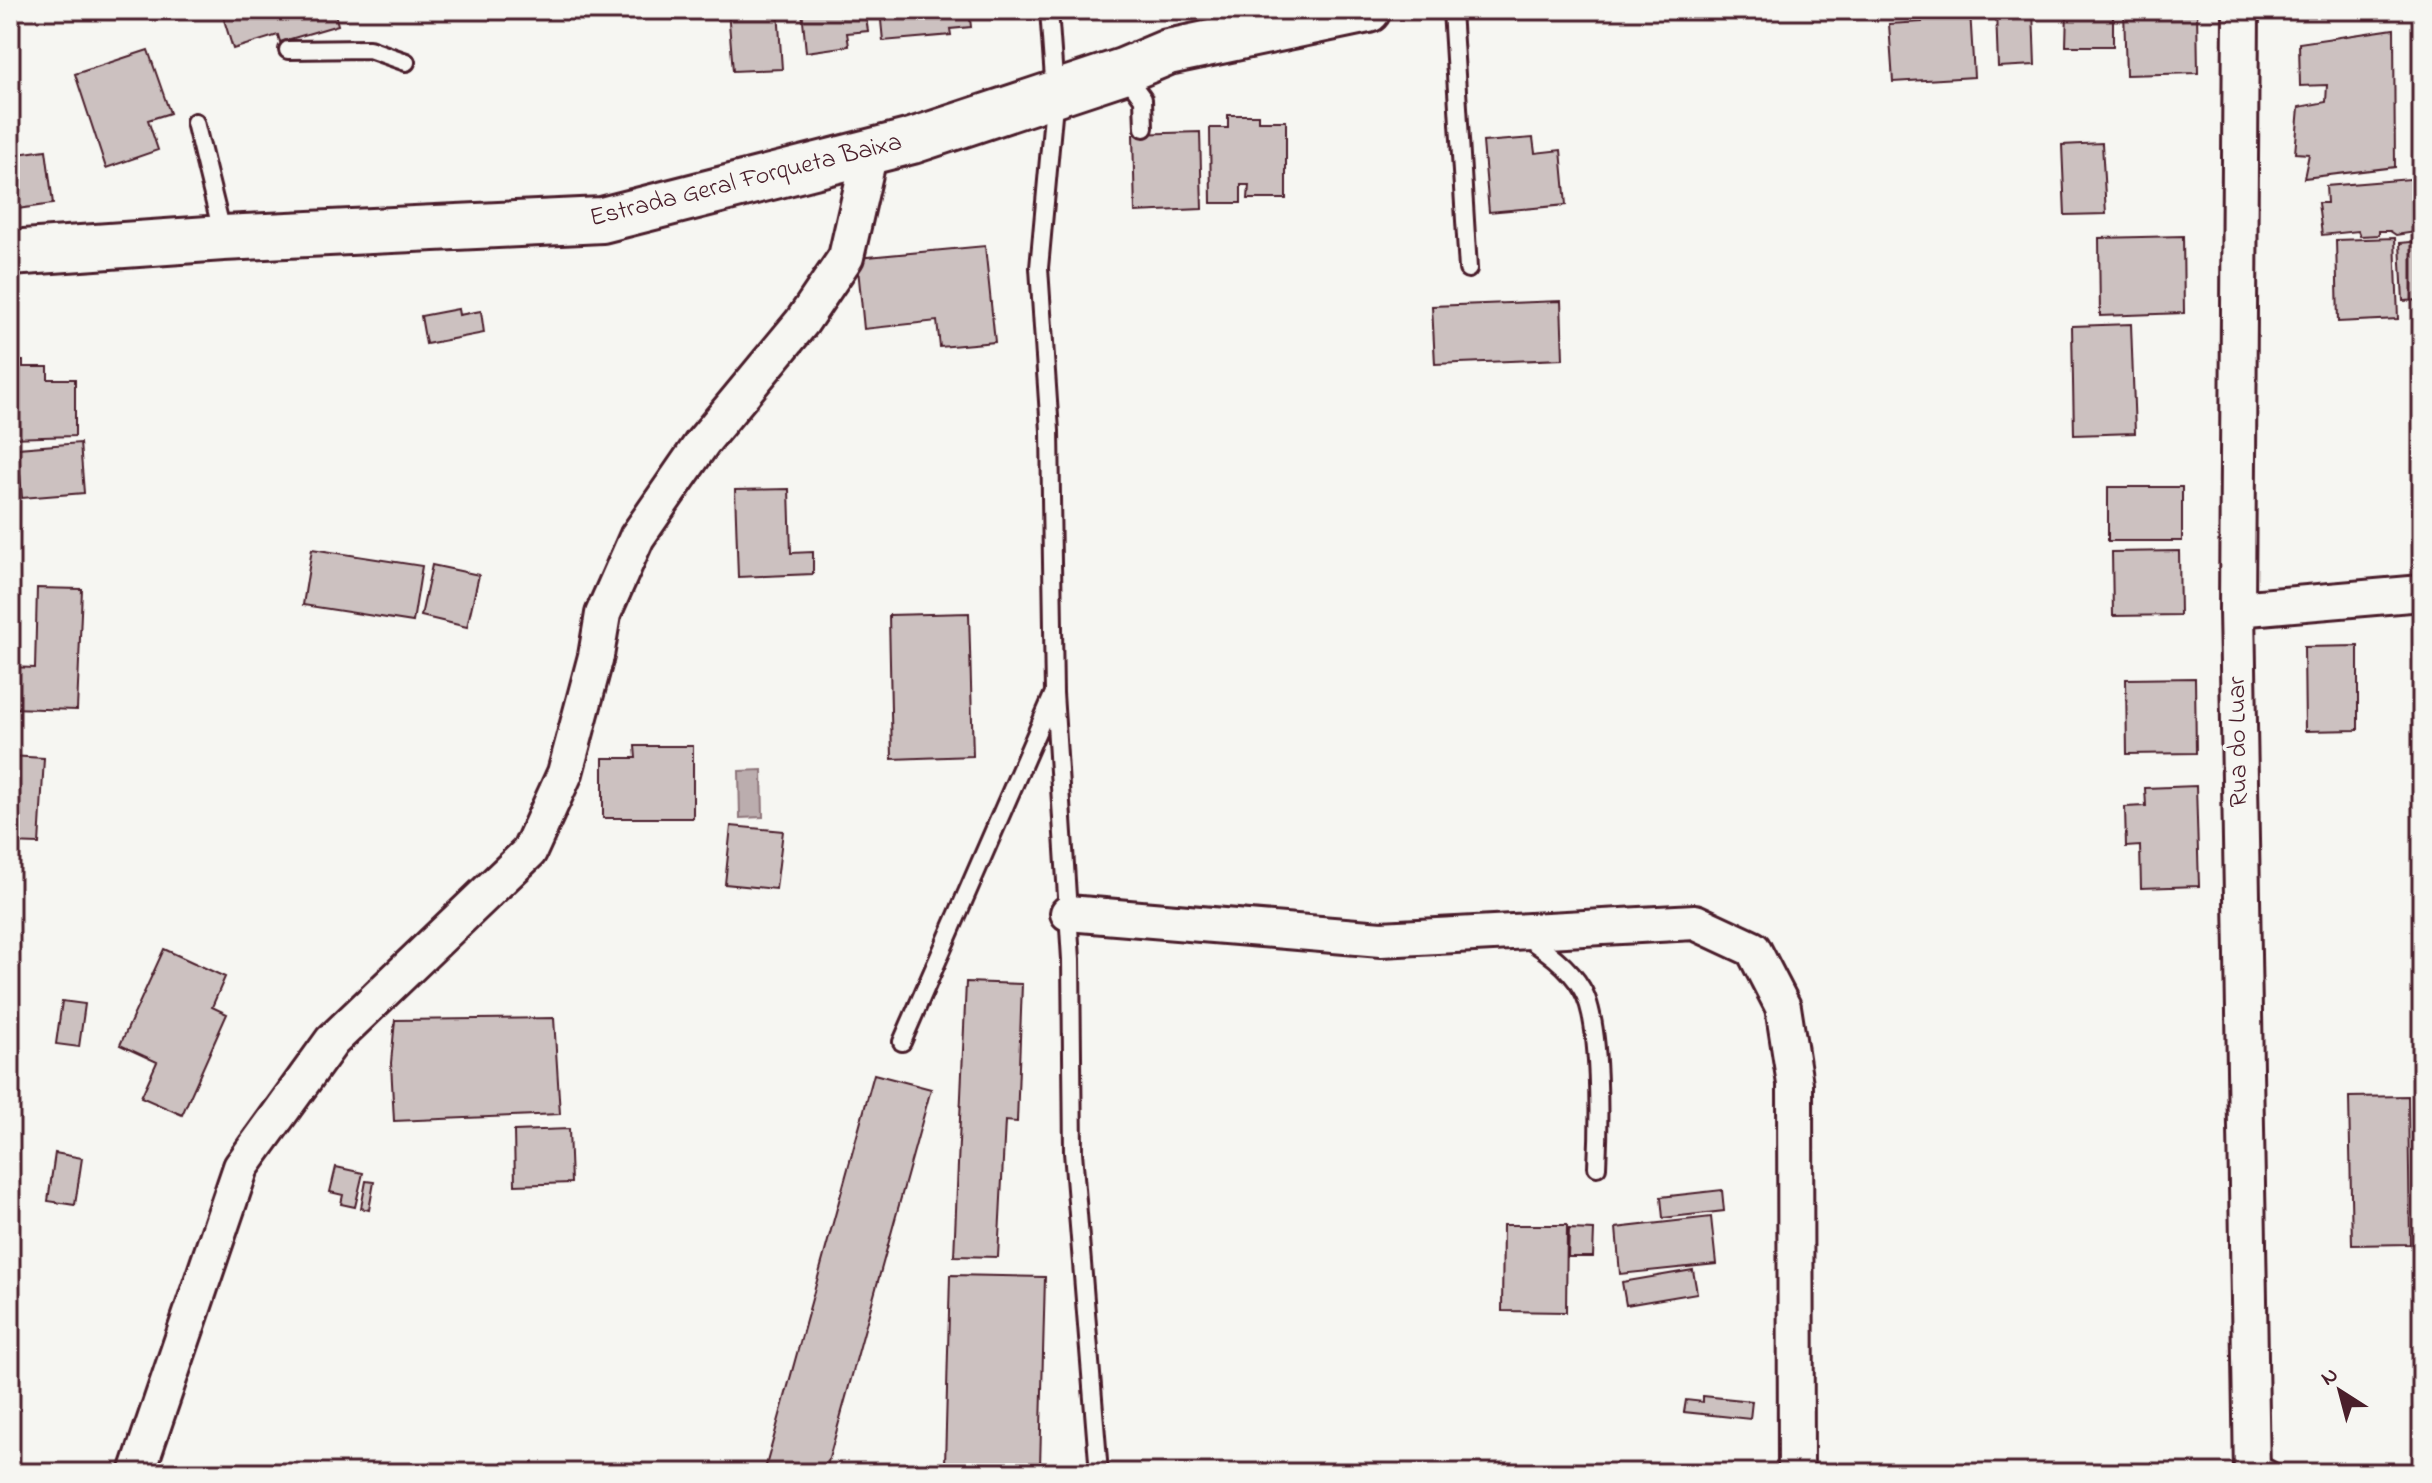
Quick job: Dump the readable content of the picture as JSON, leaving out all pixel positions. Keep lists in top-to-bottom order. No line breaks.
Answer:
{"streets":{"street":["Estrada Geral Forqueta Baixa","Rua do Luar"]},"north":"top left"}
